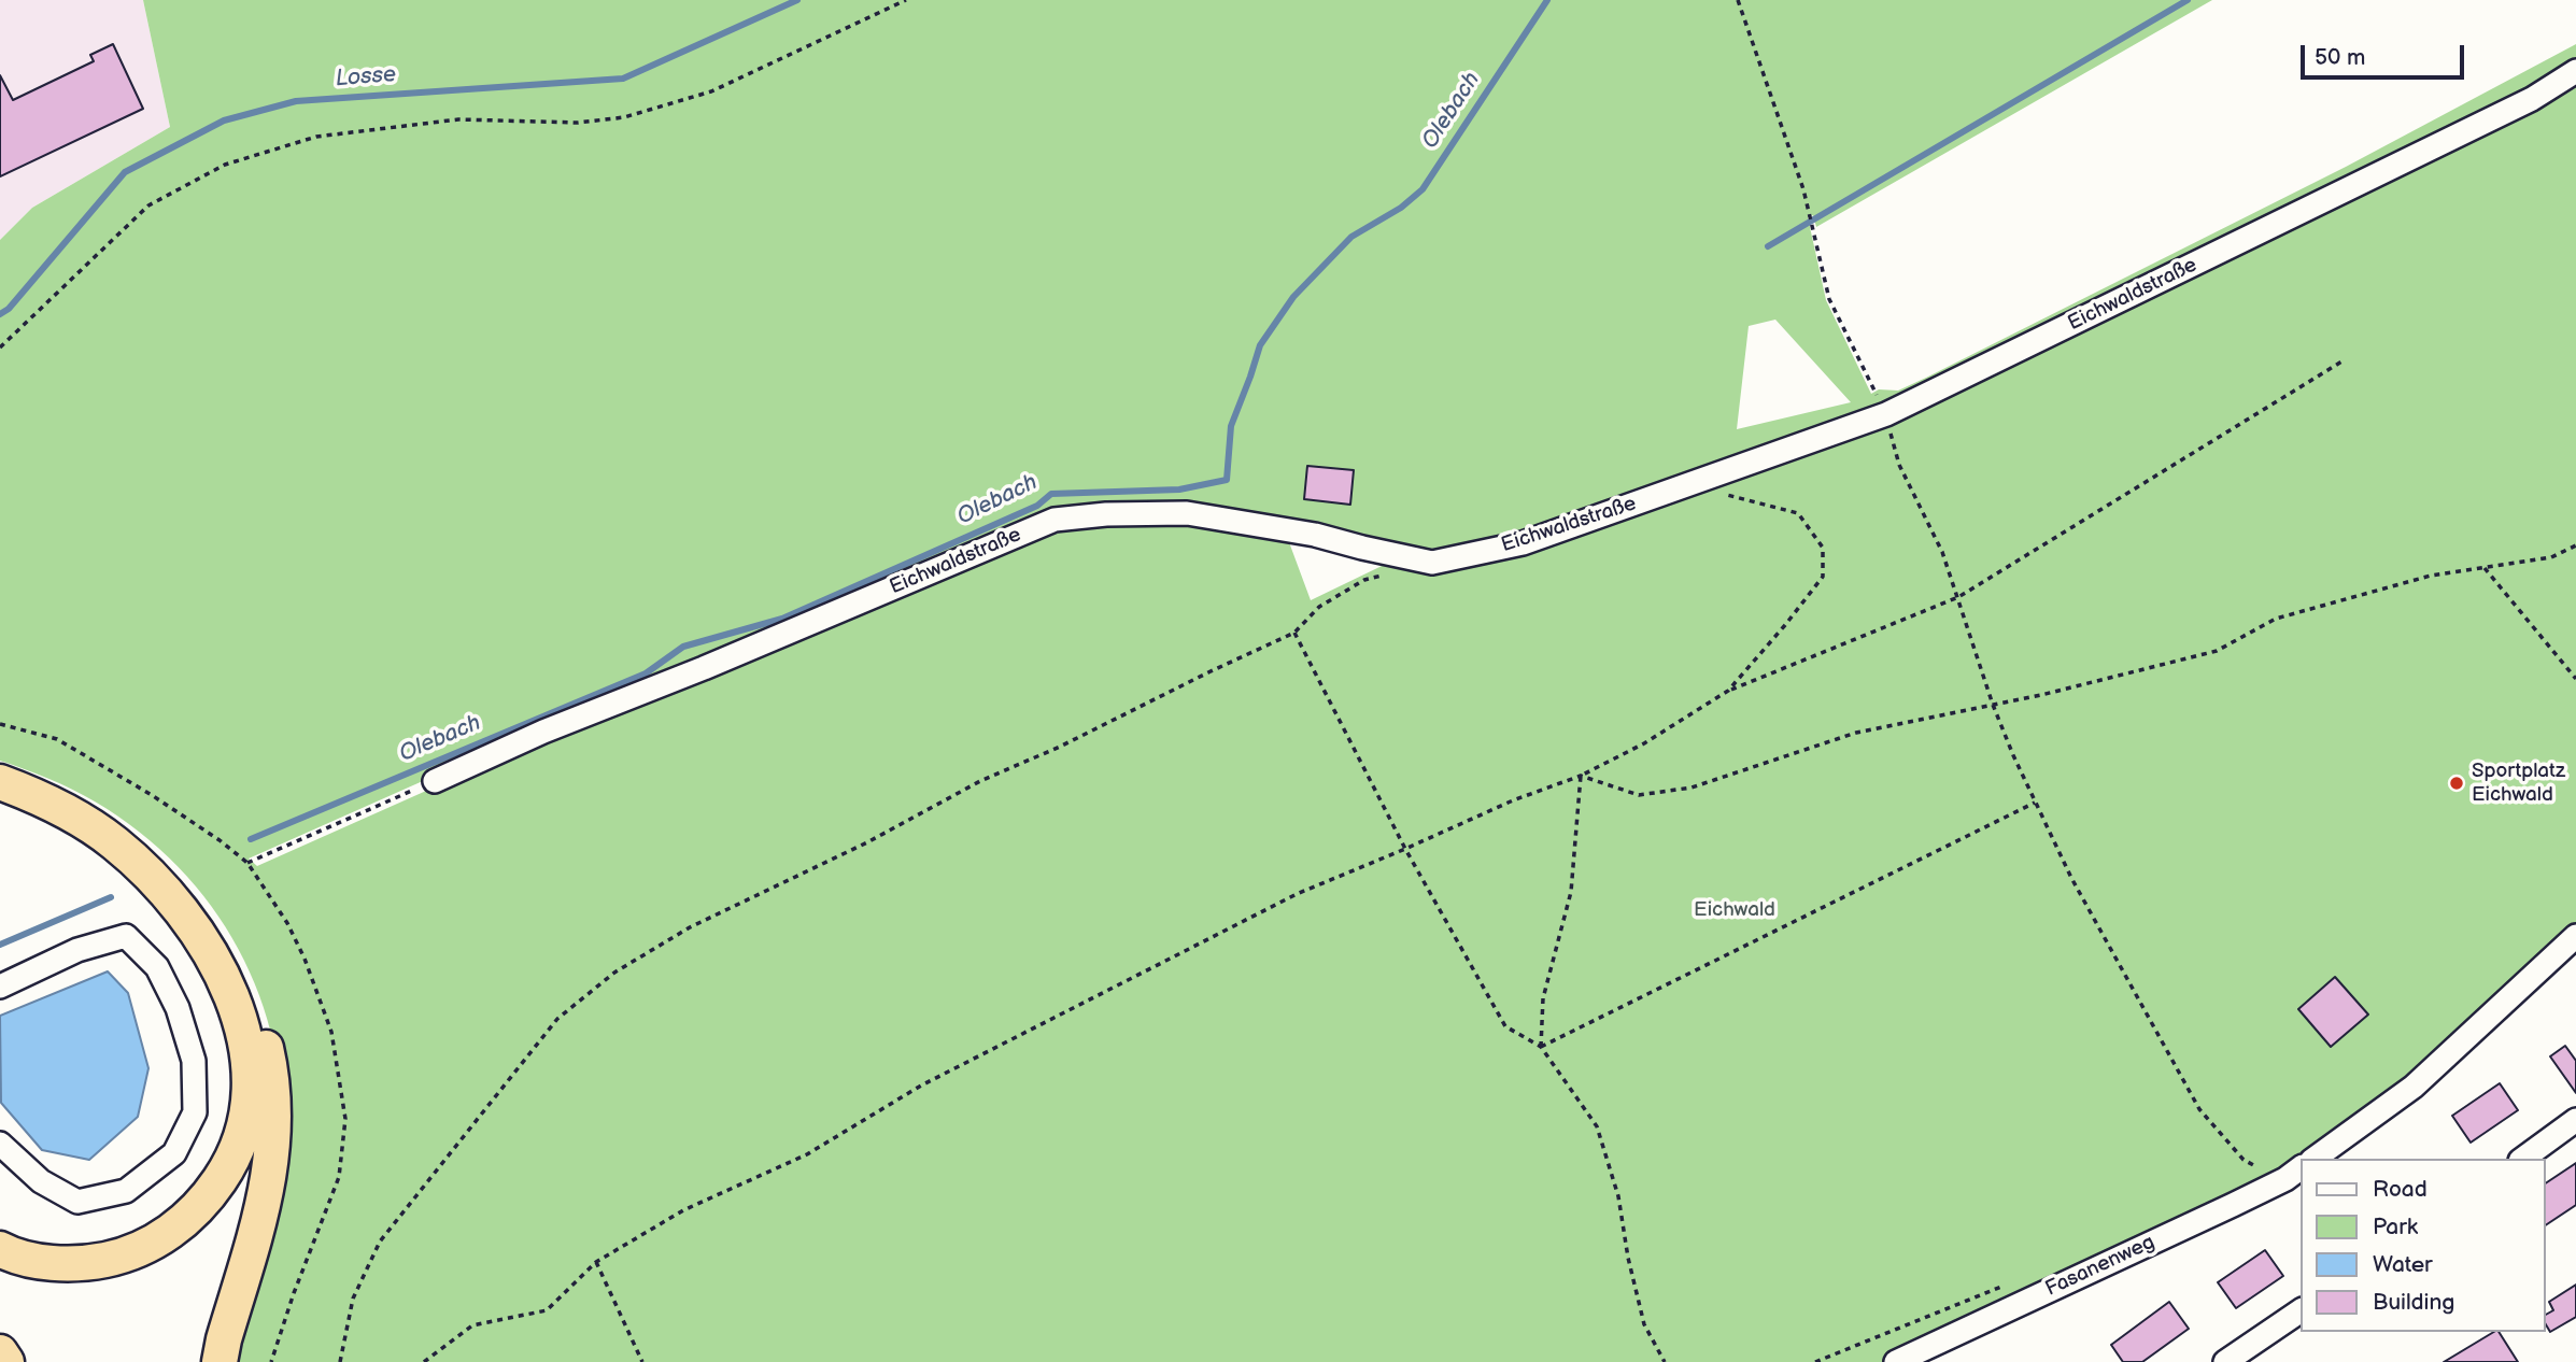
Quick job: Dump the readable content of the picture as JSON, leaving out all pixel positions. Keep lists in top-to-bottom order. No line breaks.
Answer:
{"streets":{"street":["Eichwaldstraße","Fasanenweg"]},"water":["Losse","Olebach"],"parks":["Eichwald"],"places":["Sportplatz Eichwald"],"legend":["Road","Park","Water","Building"],"scale_bar":"50 m"}
